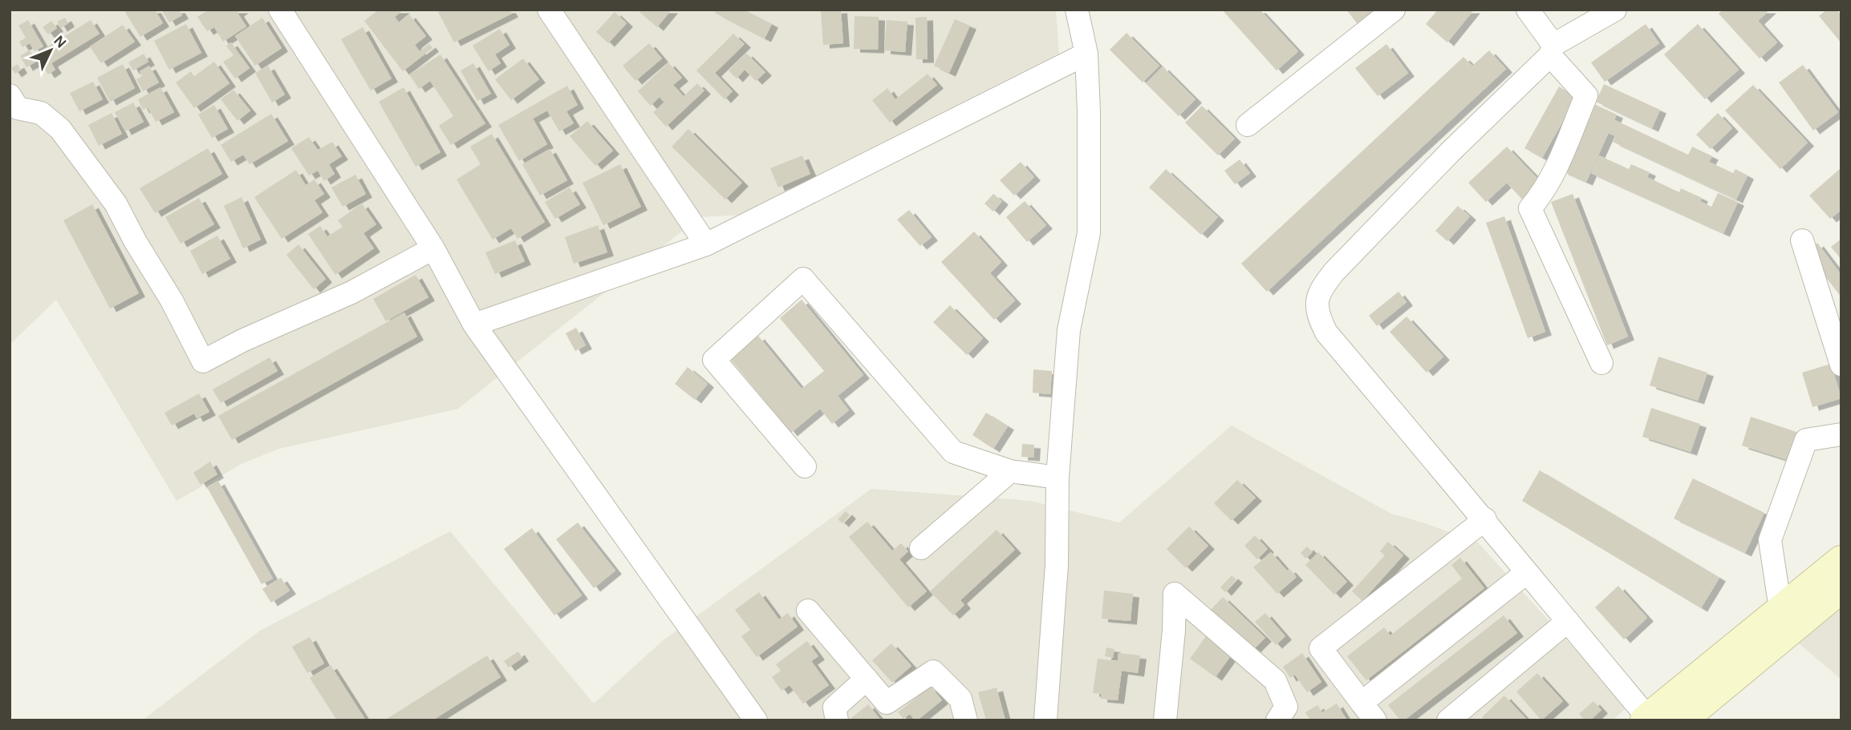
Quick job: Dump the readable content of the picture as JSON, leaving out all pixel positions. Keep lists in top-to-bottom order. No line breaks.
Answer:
{"north":"top right"}
